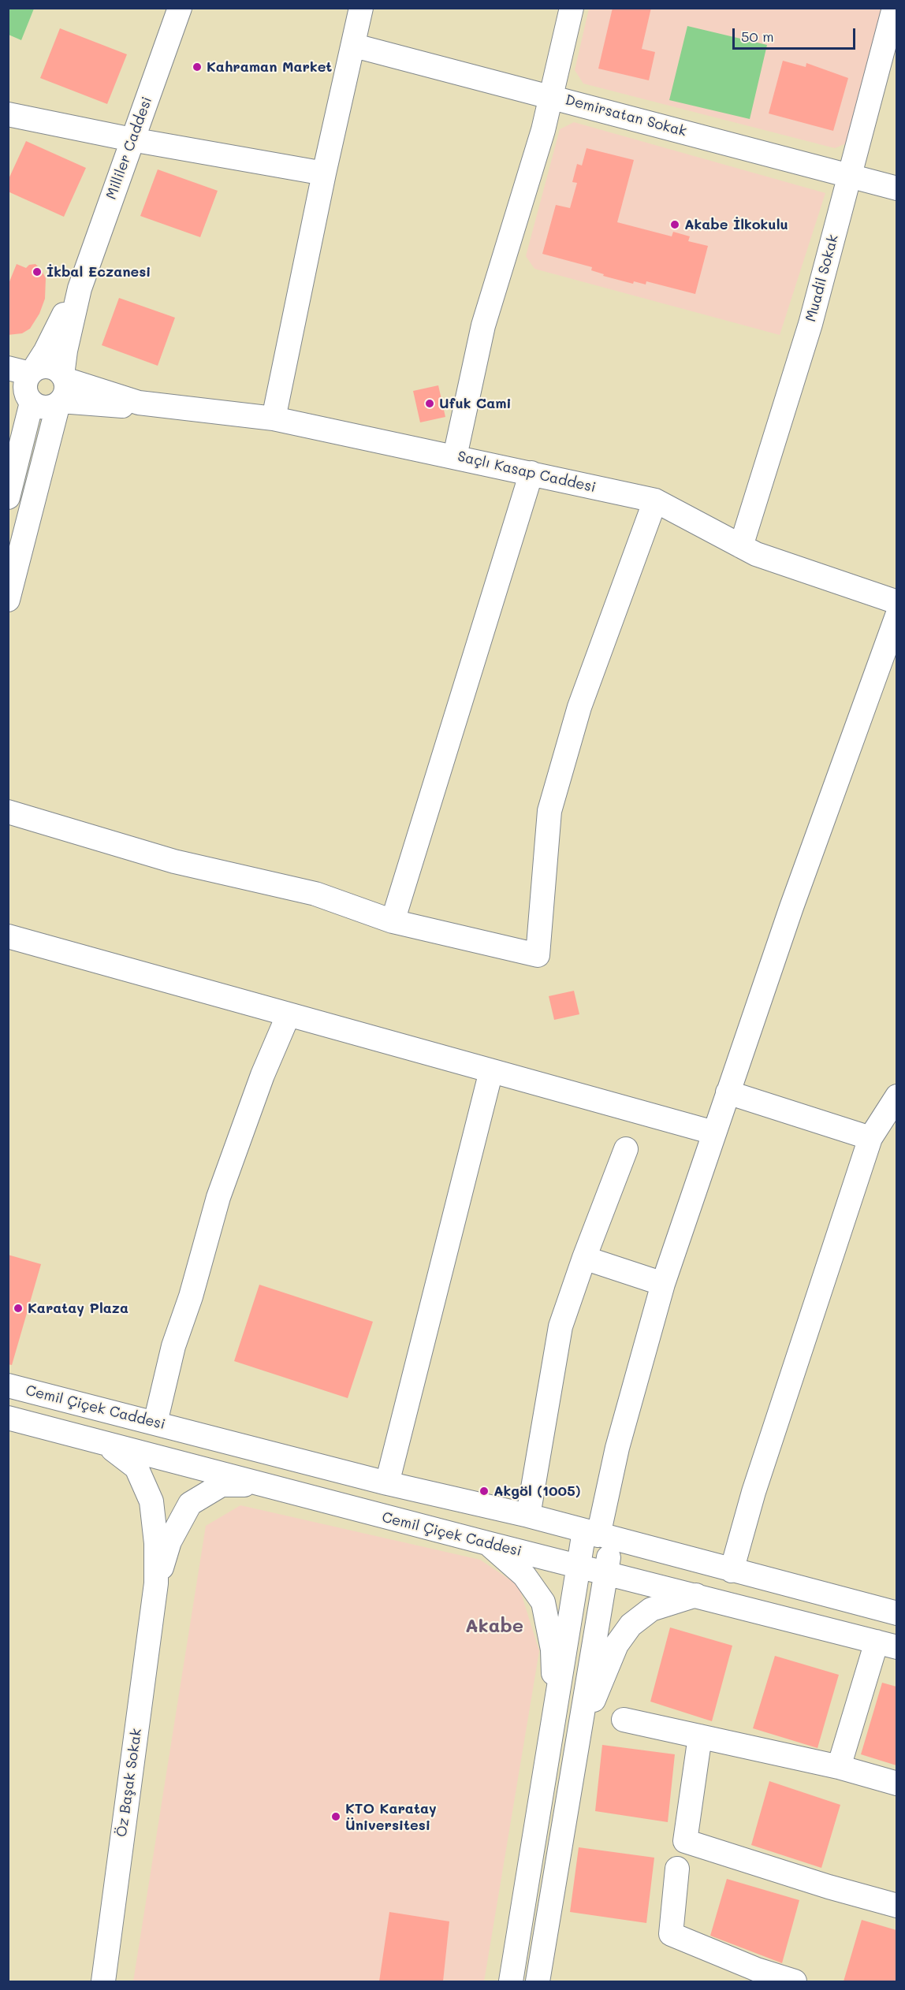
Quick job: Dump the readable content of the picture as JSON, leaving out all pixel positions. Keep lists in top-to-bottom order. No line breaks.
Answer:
{"streets":{"street":["Demirsatan Sokak","Milliler Caddesi","Muadil Sokak","Saçlı Kasap Caddesi","Cemil Çiçek Caddesi","Öz Başak Sokak"]},"crossings":[["Demirsatan Sokak","Muadil Sokak"],["Milliler Caddesi","Saçlı Kasap Caddesi"],["Muadil Sokak","Saçlı Kasap Caddesi"]],"districts":["Akabe"],"places":["Kahraman Market","Akabe İlkokulu","İkbal Eczanesi","Ufuk Cami","Karatay Plaza","Akgöl (1005)","KTO Karatay Üniversitesi"],"scale_bar":"50 m"}
